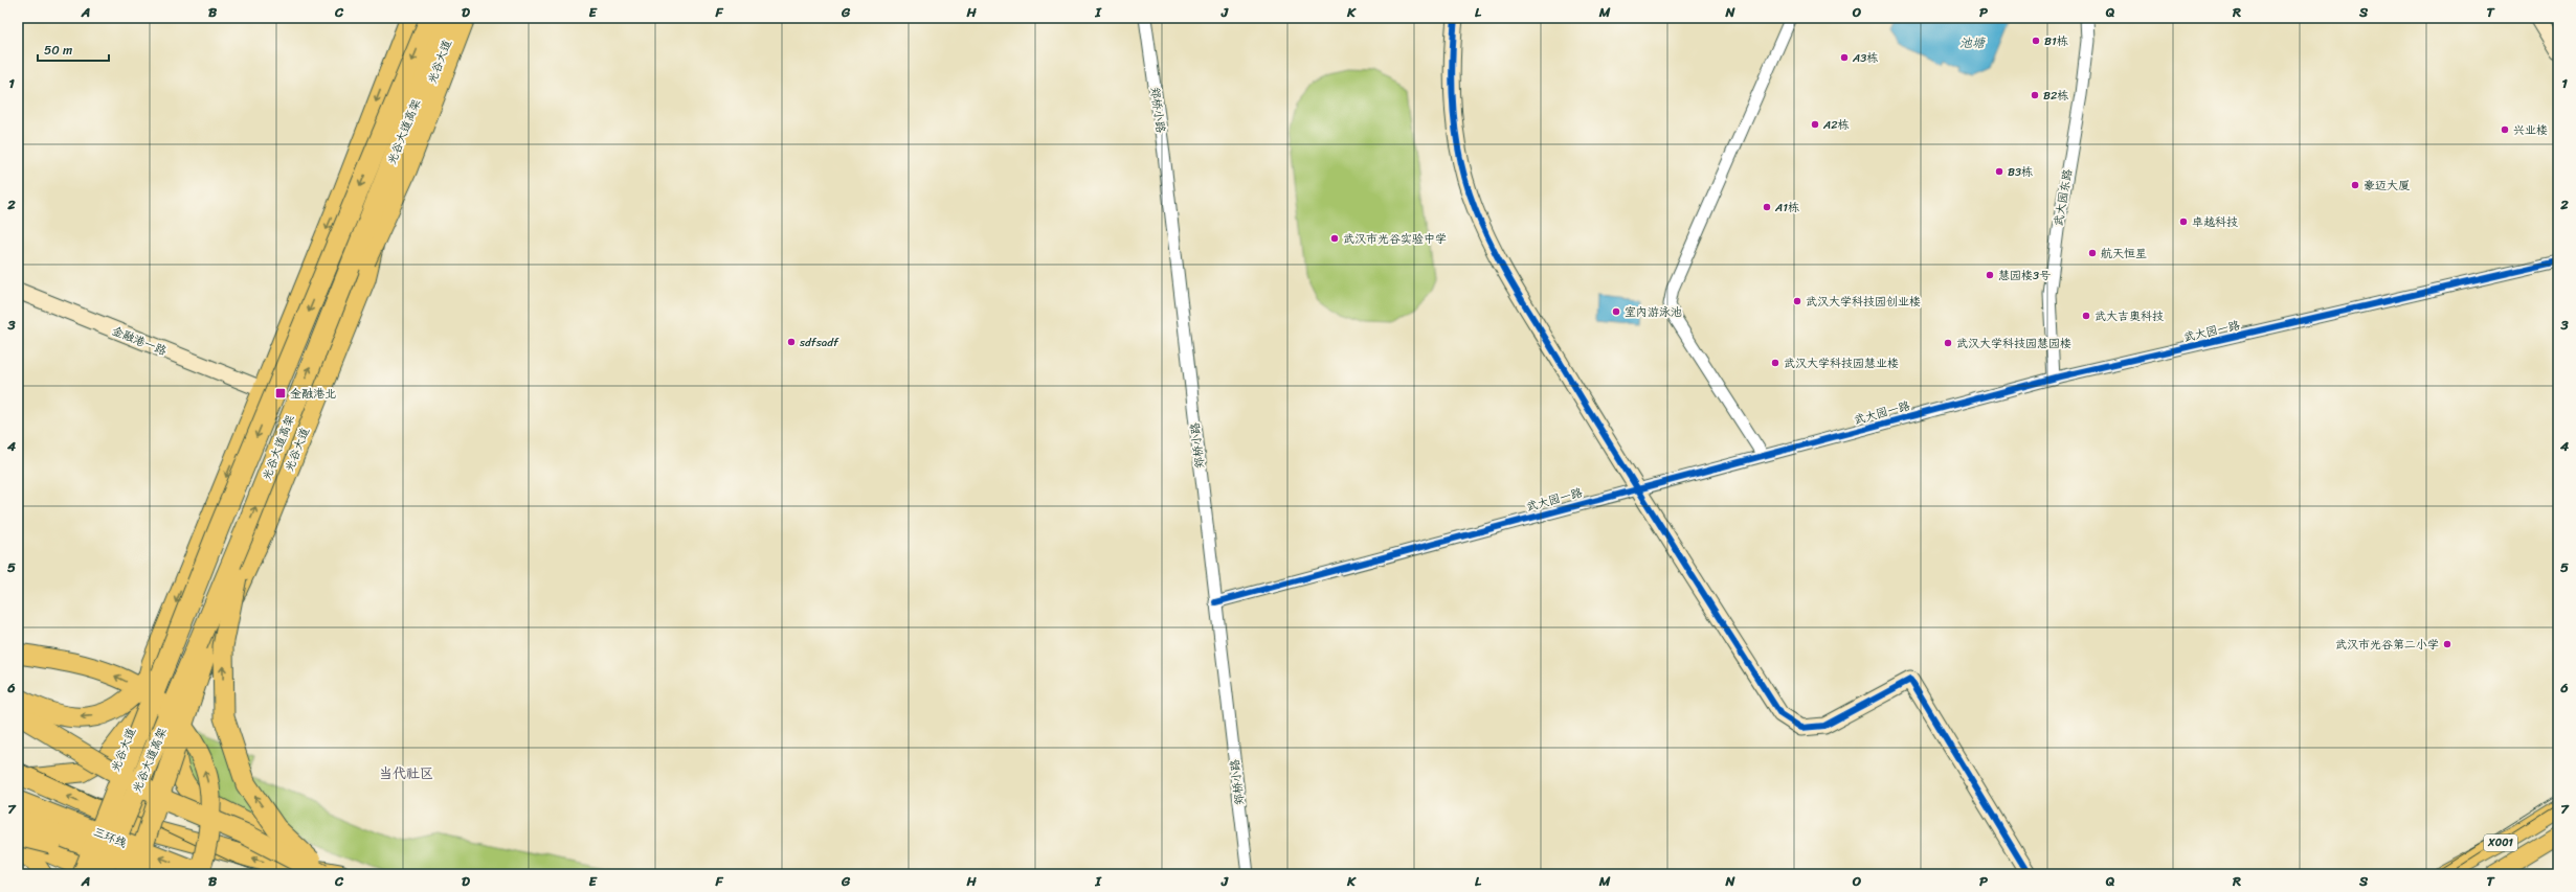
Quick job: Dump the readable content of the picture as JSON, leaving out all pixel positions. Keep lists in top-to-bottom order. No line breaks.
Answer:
{"streets":{"highway":["光谷大道高架","三环线"],"main road":["光谷大道","X001"],"street":["郑桥小路","武大园东路","武大园一路","金融港一路"]},"crossings":[["光谷大道","光谷大道高架"],["光谷大道","金融港一路"],["郑桥小路","武大园一路"],["武大园东路","武大园一路"]],"districts":["当代社区"],"water":["池塘"],"places":{"other":["B1栋","A3栋","B2栋","A2栋","兴业楼","B3栋","豪迈大厦","A1栋","卓越科技","武汉市光谷实验中学","航天恒星","慧园楼3号","武汉大学科技园创业楼","室内游泳池","武大吉奥科技","sdfsadf","武汉大学科技园慧园楼","武汉大学科技园慧业楼","武汉市光谷第二小学"],"transit":["金融港北"]},"scale_bar":"50 m","grid":{"columns":["A","B","C","D","E","F","G","H","I","J","K","L","M","N","O","P","Q","R","S","T"],"rows":["1","2","3","4","5","6","7"]}}
